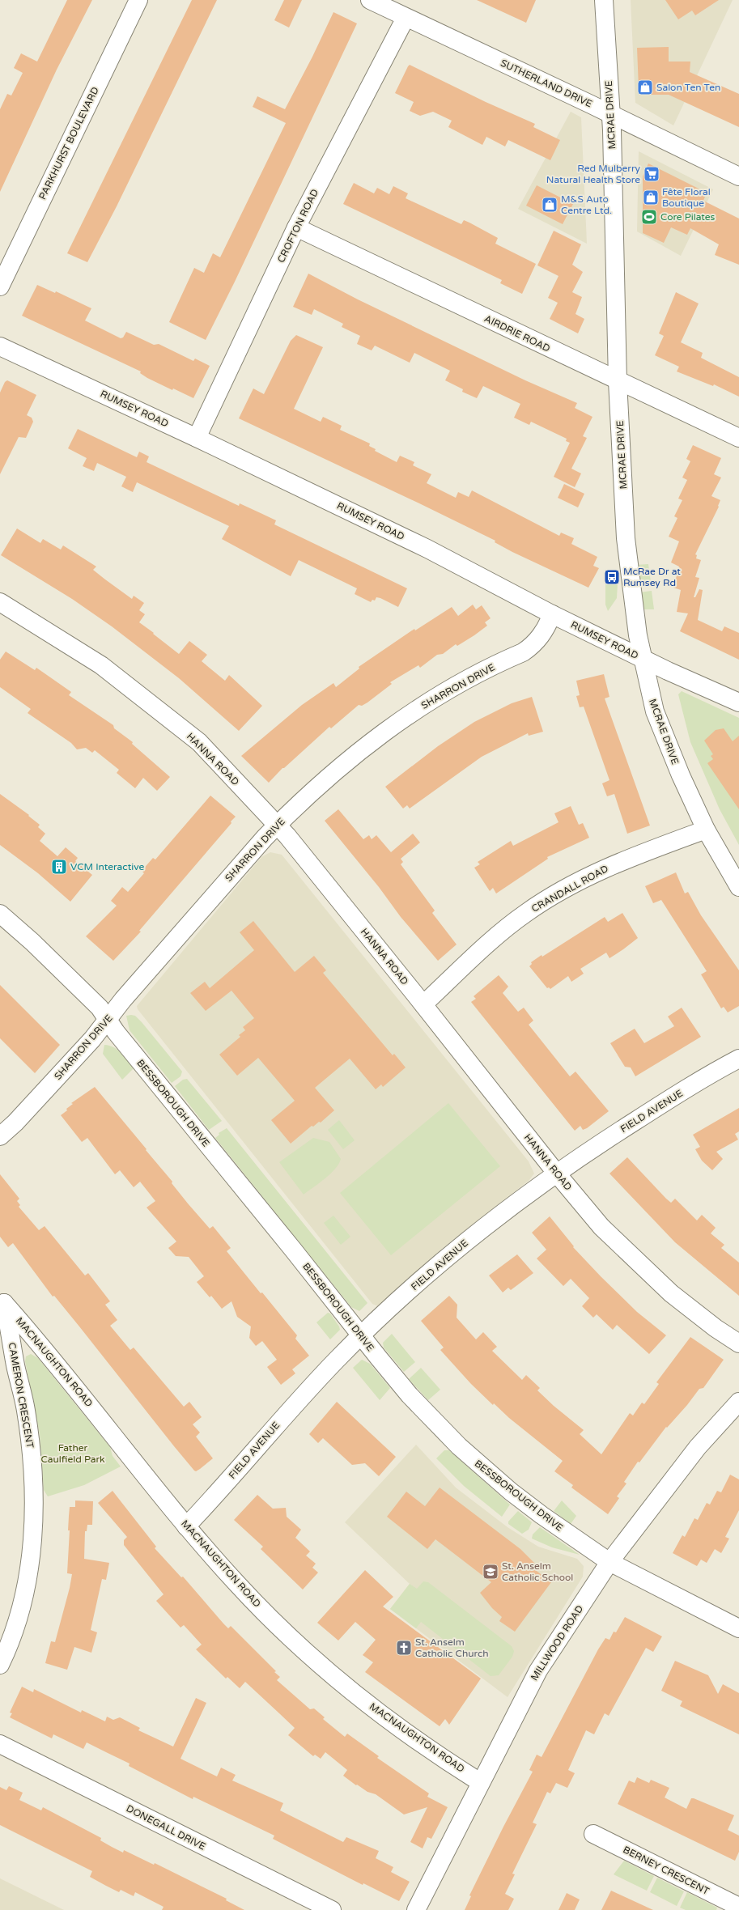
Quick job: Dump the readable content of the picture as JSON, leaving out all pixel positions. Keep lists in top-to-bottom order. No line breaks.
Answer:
{"streets":{"street":["SUTHERLAND DRIVE","MCRAE DRIVE","PARKHURST BOULEVARD","CROFTON ROAD","AIRDRIE ROAD","RUMSEY ROAD","SHARRON DRIVE","HANNA ROAD","CRANDALL ROAD","BESSBOROUGH DRIVE","FIELD AVENUE","MACNAUGHTON ROAD","CAMERON CRESCENT","MILLWOOD ROAD","DONEGALL DRIVE","BERNEY CRESCENT"]},"crossings":[["SUTHERLAND DRIVE","MCRAE DRIVE"],["SUTHERLAND DRIVE","CROFTON ROAD"],["MCRAE DRIVE","AIRDRIE ROAD"],["MCRAE DRIVE","RUMSEY ROAD"],["MCRAE DRIVE","CRANDALL ROAD"],["CROFTON ROAD","AIRDRIE ROAD"],["CROFTON ROAD","RUMSEY ROAD"],["RUMSEY ROAD","SHARRON DRIVE"],["SHARRON DRIVE","HANNA ROAD"],["SHARRON DRIVE","BESSBOROUGH DRIVE"],["HANNA ROAD","CRANDALL ROAD"],["HANNA ROAD","FIELD AVENUE"],["BESSBOROUGH DRIVE","FIELD AVENUE"],["BESSBOROUGH DRIVE","MILLWOOD ROAD"],["FIELD AVENUE","MACNAUGHTON ROAD"],["MACNAUGHTON ROAD","CAMERON CRESCENT"],["MACNAUGHTON ROAD","MILLWOOD ROAD"]],"parks":["Father Caulfield Park"],"places":{"shop":["Salon Ten Ten","Fête Floral Boutique","M&S Auto Centre Ltd."],"supermarket":["Red Mulberry Natural Health Store"],"sports":["Core Pilates"],"bus stop":["McRae Dr at Rumsey Rd"],"building":["VCM Interactive"],"school or university":["St. Anselm Catholic School"],"church":["St. Anselm Catholic Church"]}}
